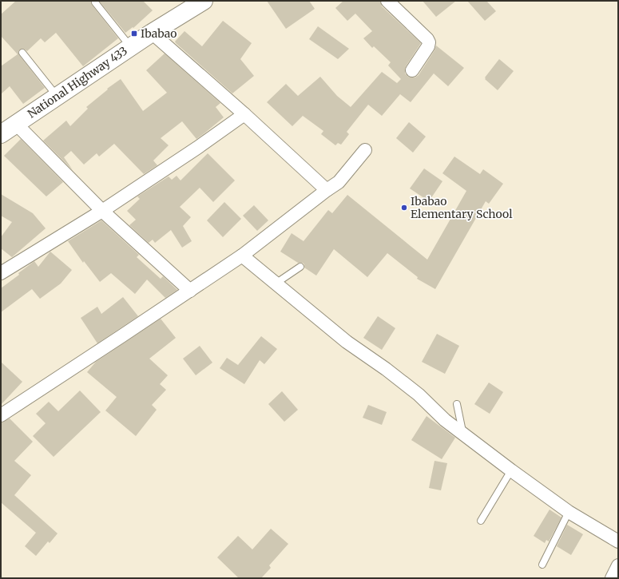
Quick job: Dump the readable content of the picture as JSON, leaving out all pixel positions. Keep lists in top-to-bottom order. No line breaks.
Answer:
{"streets":{"main road":["National Highway 433"]},"places":{"transit":["Ibabao"],"other":["Ibabao Elementary School"]}}
